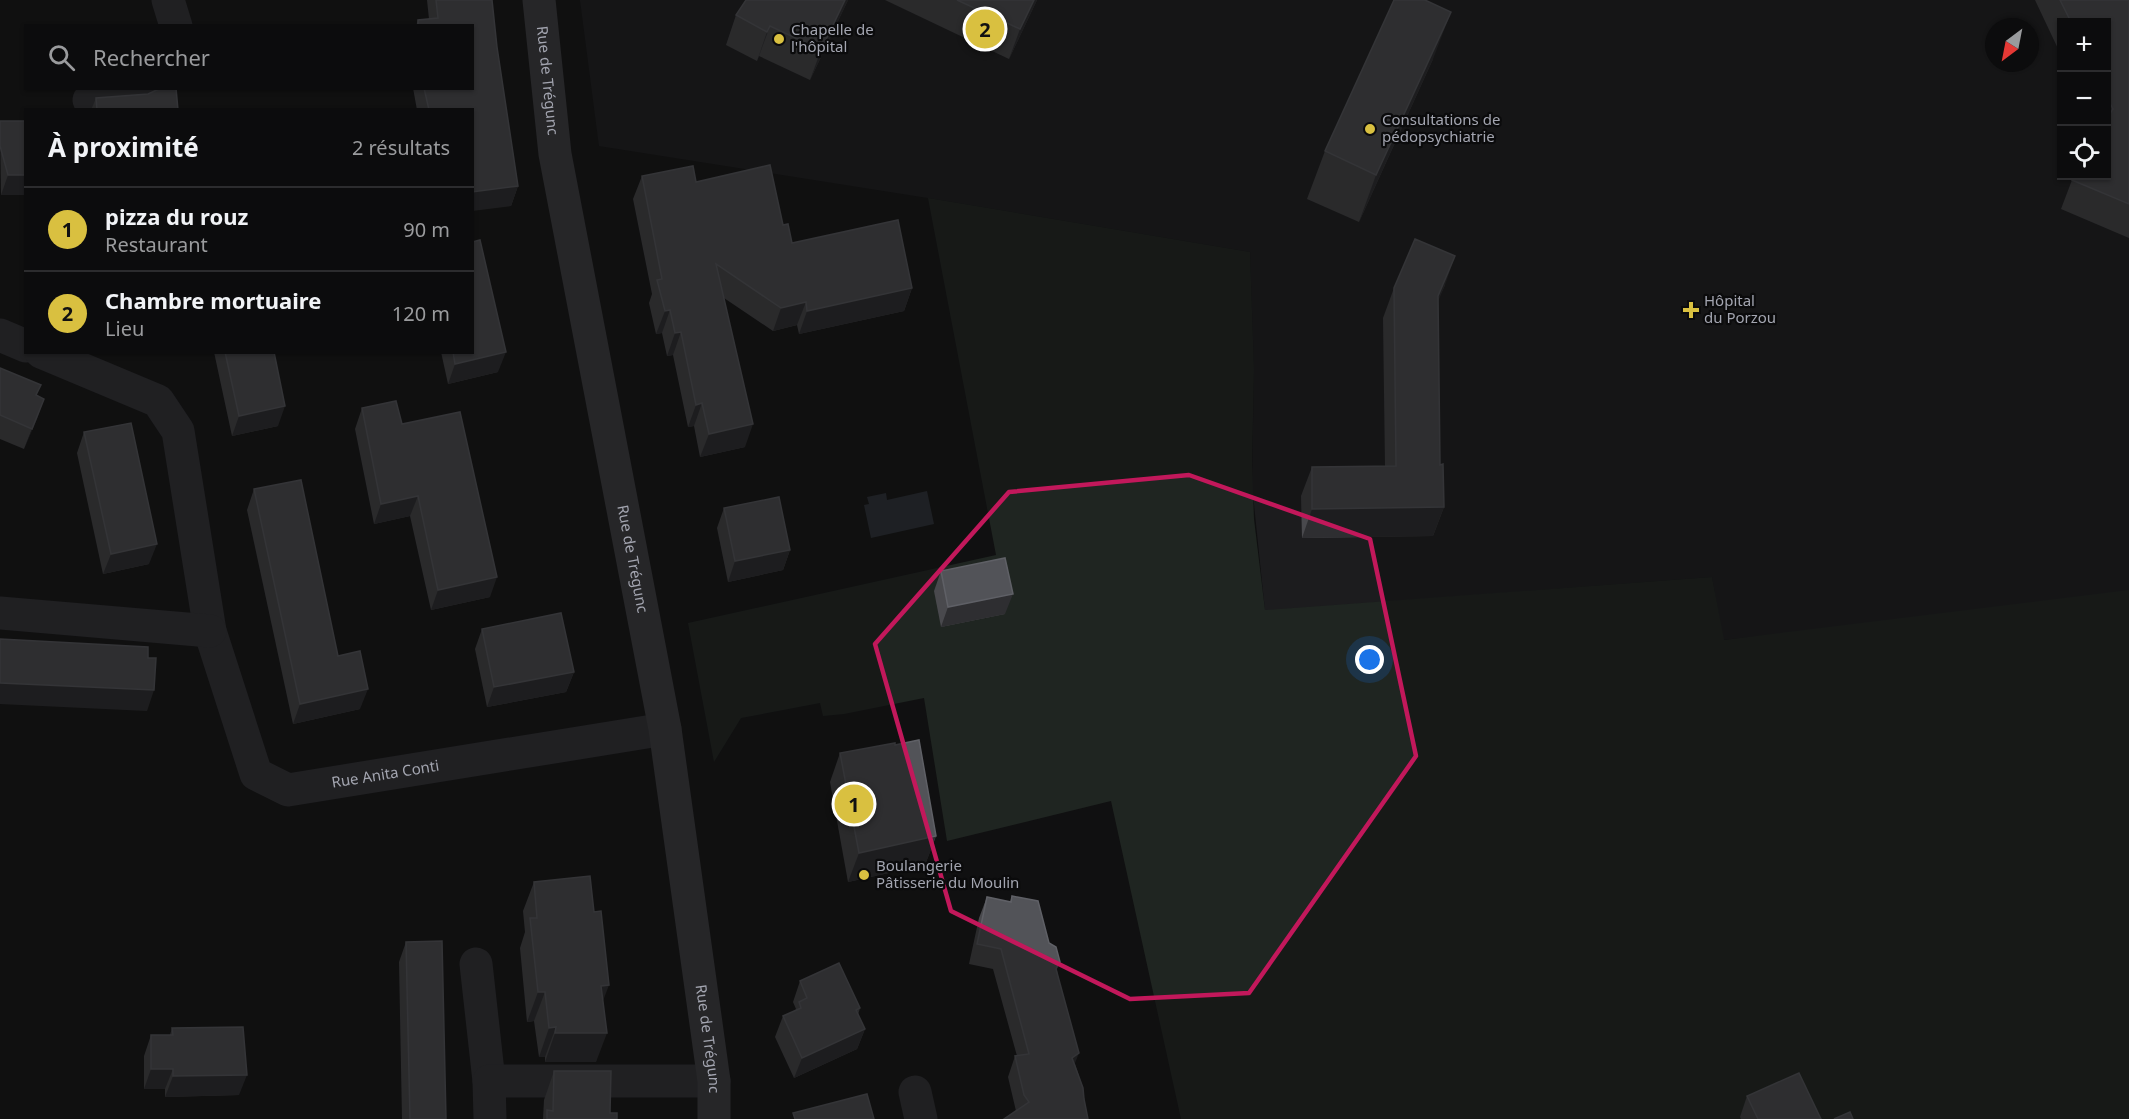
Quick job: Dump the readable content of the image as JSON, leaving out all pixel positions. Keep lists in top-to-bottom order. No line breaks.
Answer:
{"streets":{"main road":["Rue de Trégunc"],"street":["Rue Anita Conti"]},"crossings":[["Rue de Trégunc","Rue Anita Conti"]],"places":{"other":["Chapelle de l'hôpital","Consultations de pédopsychiatrie","Boulangerie Pâtisserie du Moulin"],"health":["Hôpital du Porzou"]},"north":"bottom left","page":{"pins":["2","1"],"map_buttons":["+","−"],"search":"Rechercher","heading":["À proximité","2 résultats"],"list":[{"mark":"1","name":"pizza du rouz","note":"Restaurant","value":"90 m"},{"mark":"2","name":"Chambre mortuaire","note":"Lieu","value":"120 m"}]}}
